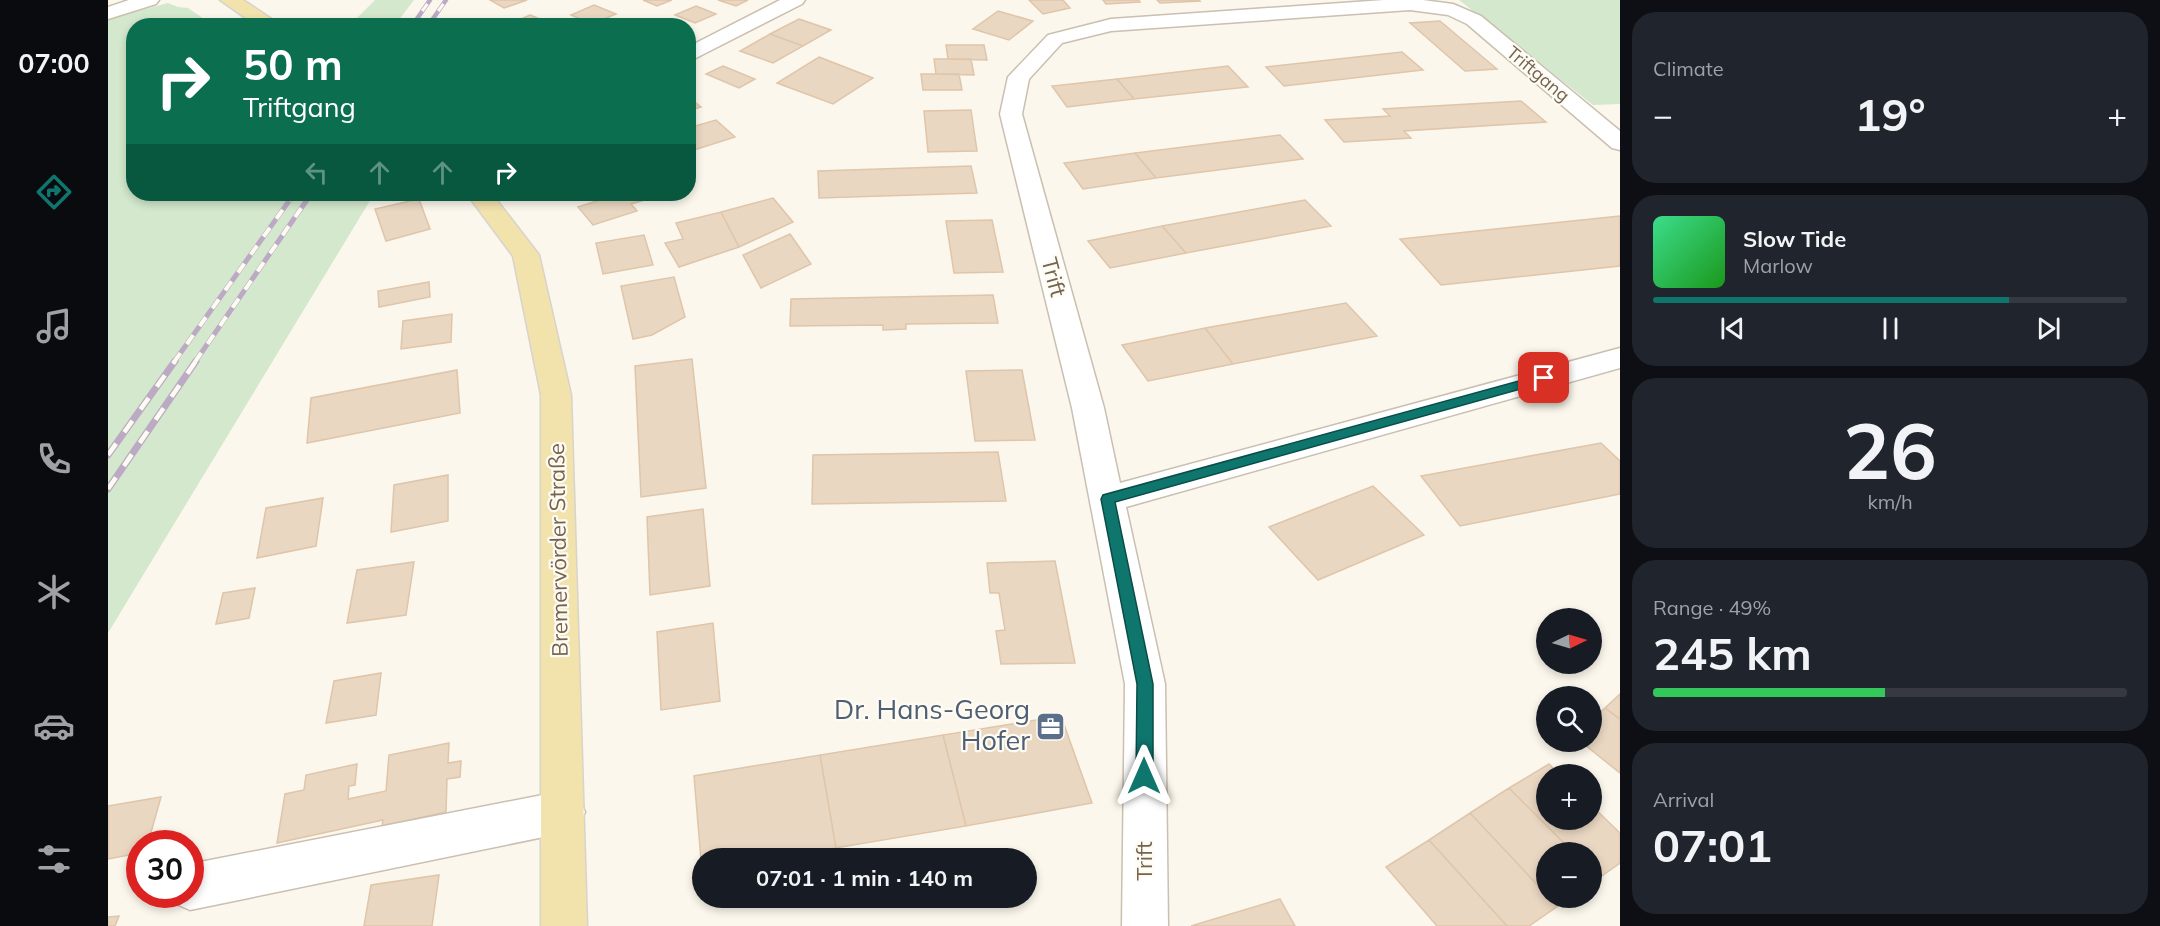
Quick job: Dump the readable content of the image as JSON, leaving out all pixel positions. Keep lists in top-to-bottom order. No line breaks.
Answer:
{"streets":{"main road":["Bremervörder Straße"],"street":["Triftgang","Trift"]},"crossings":[["Triftgang","Trift"]],"places":{"office":["Dr. Hans-Georg Hofer"]},"north":"right","page":{"tabs":"07:00","tile":["Climate",["26","km/h"],["Range · 49%","245 km"],["Arrival","07:01"]],"turn":["50 m","Triftgang"],"heat":["−","19°","+"],"song":["Slow Tide","Marlow"],"map_buttons":["+","−"],"limit":"30","trip":"07:01 · 1 min · 140 m"}}
